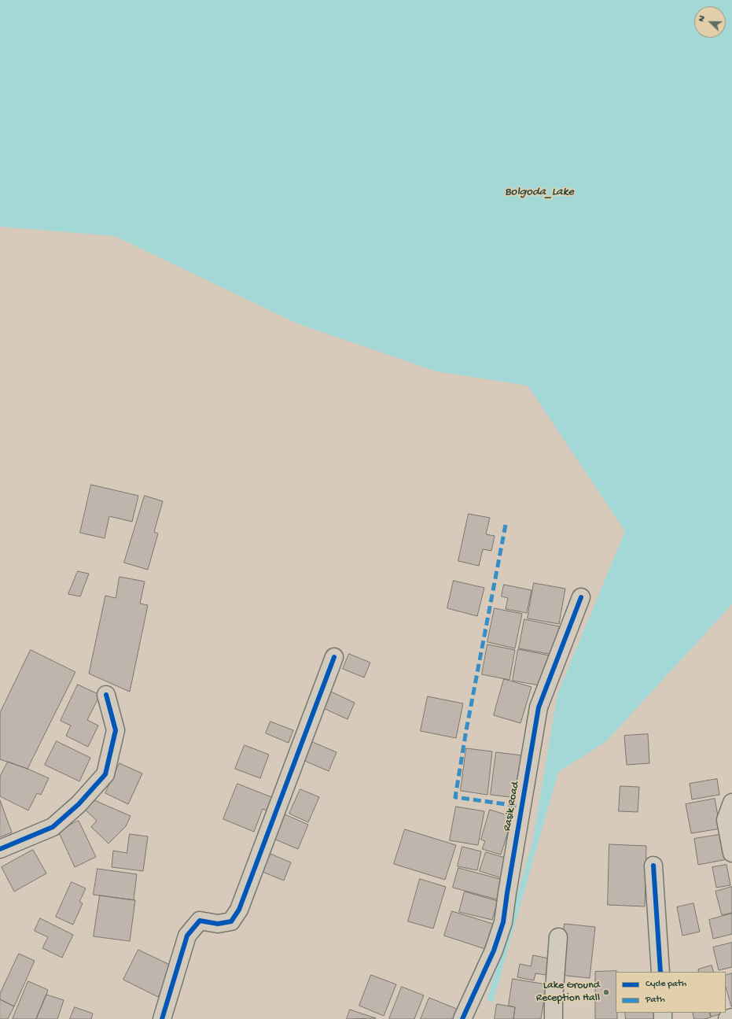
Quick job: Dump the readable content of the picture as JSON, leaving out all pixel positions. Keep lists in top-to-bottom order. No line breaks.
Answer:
{"streets":{"street":["Rasik Road"]},"water":["Bolgoda_Lake"],"places":["Lake Ground Reception Hall"],"legend":["Cycle path","Path"],"north":"left"}
